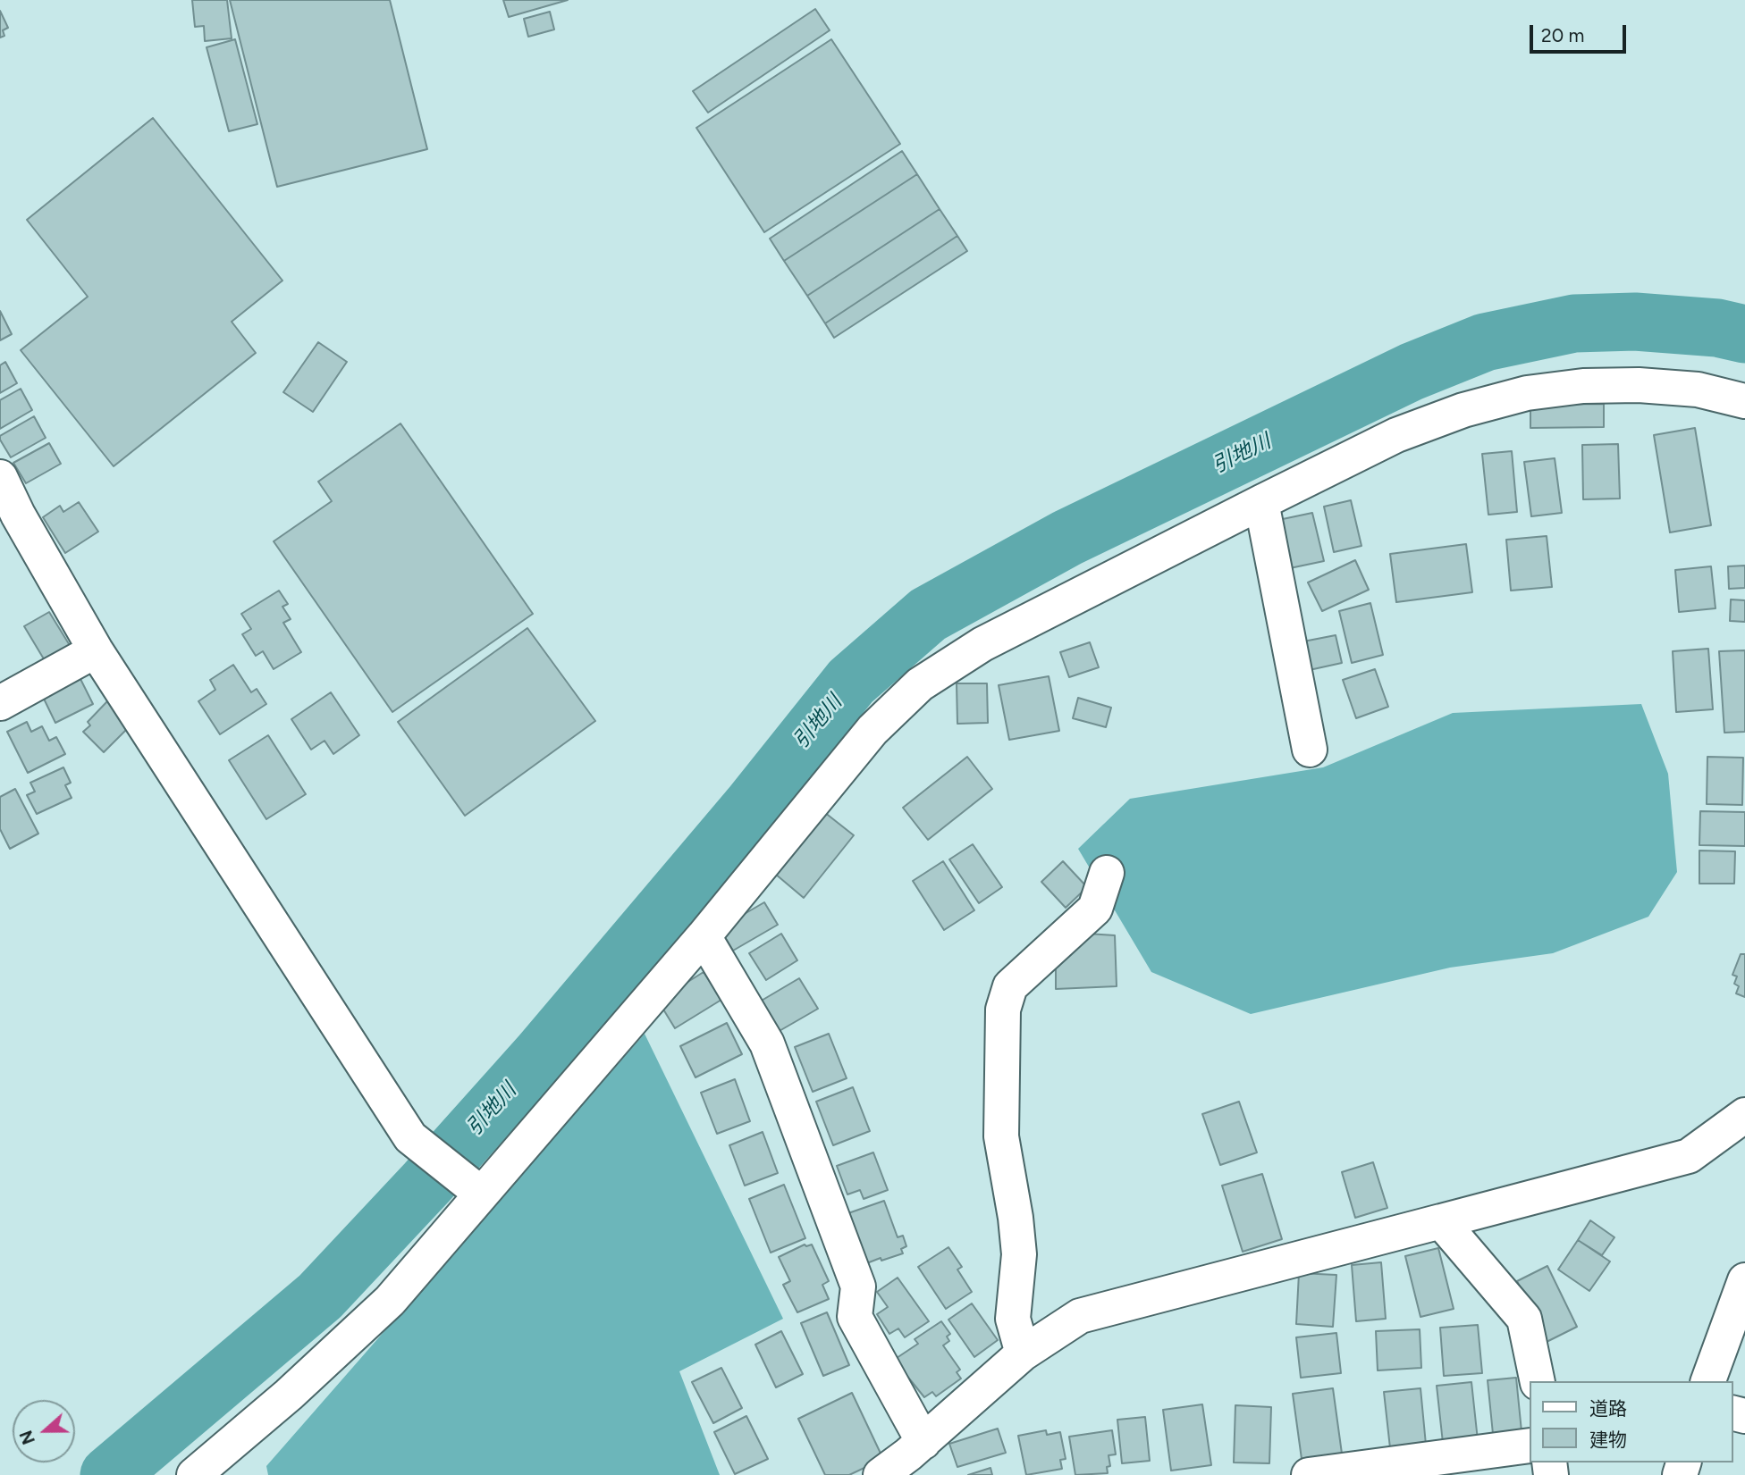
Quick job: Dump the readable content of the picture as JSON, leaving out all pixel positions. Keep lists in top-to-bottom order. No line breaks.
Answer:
{"water":["引地川"],"legend":["道路","建物"],"scale_bar":"20 m","north":"left"}
